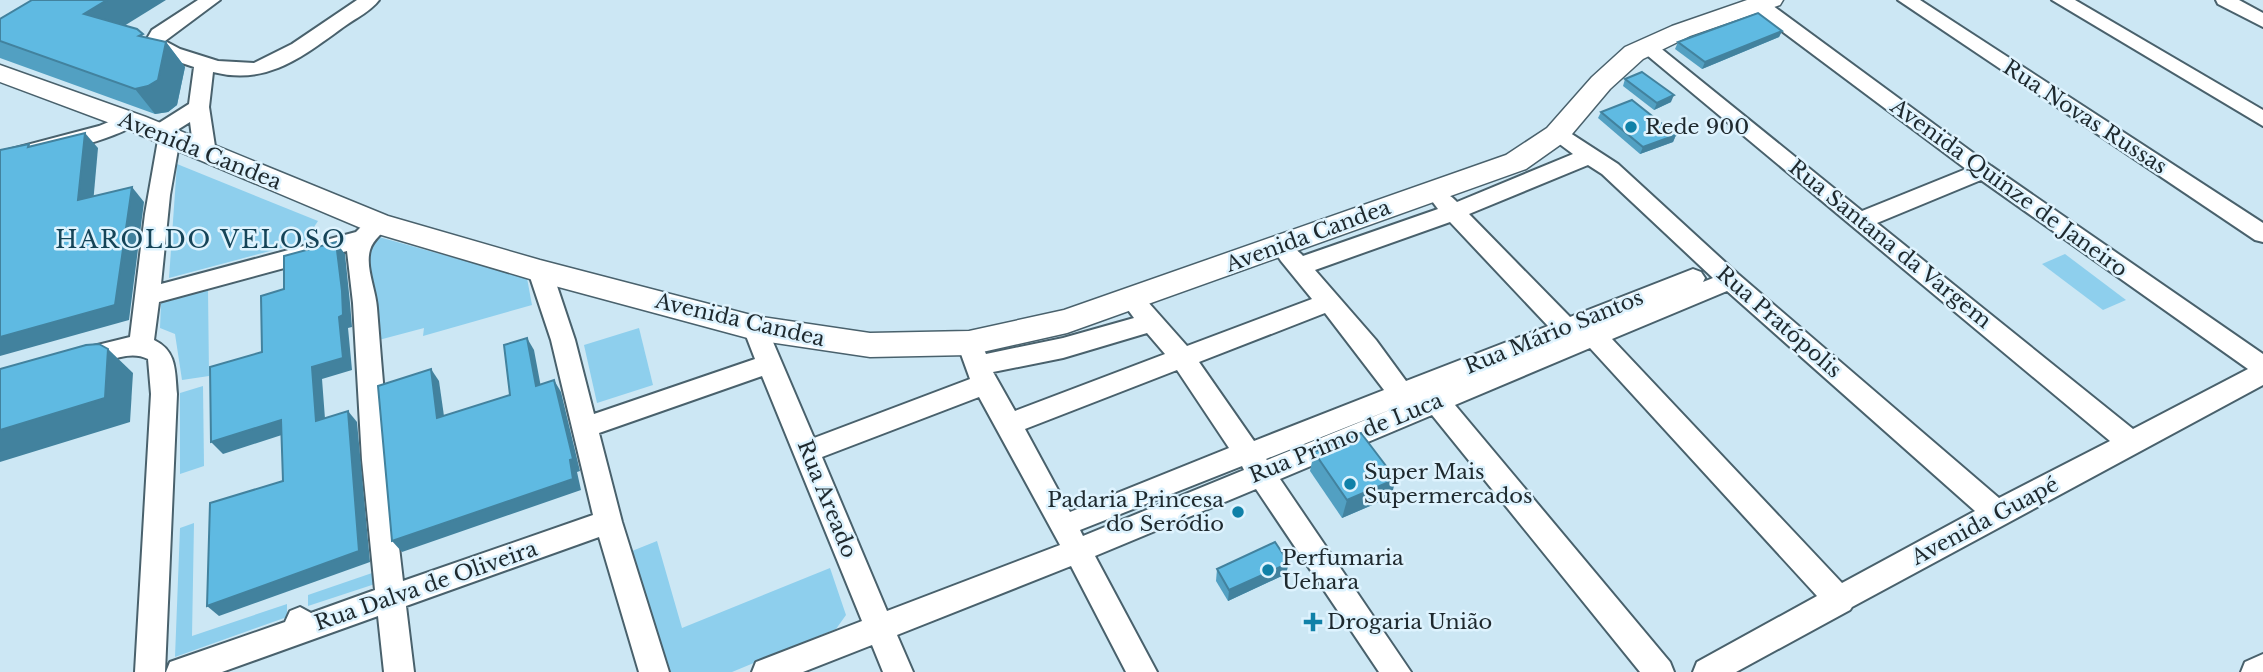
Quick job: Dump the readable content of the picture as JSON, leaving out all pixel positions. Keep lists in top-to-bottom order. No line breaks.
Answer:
{"streets":{"main road":["Avenida Candea"],"street":["Rua Novas Russas","Avenida Quinze de Janeiro","Rua Santana da Vargem","Rua Pratópolis","Rua Mário Santos","Rua Primo de Luca","Rua Areado","Avenida Guapé","Rua Dalva de Oliveira"]},"crossings":[["Avenida Candea","Avenida Quinze de Janeiro"],["Avenida Candea","Rua Santana da Vargem"],["Avenida Candea","Rua Pratópolis"],["Avenida Candea","Rua Areado"],["Rua Santana da Vargem","Avenida Guapé"],["Rua Pratópolis","Rua Primo de Luca"],["Rua Pratópolis","Avenida Guapé"],["Rua Mário Santos","Rua Primo de Luca"],["Rua Primo de Luca","Rua Areado"]],"districts":["HAROLDO VELOSO"],"places":{"other":["Rede 900","Super Mais Supermercados","Padaria Princesa do Seródio","Perfumaria Uehara"],"health":["Drogaria União"]}}
